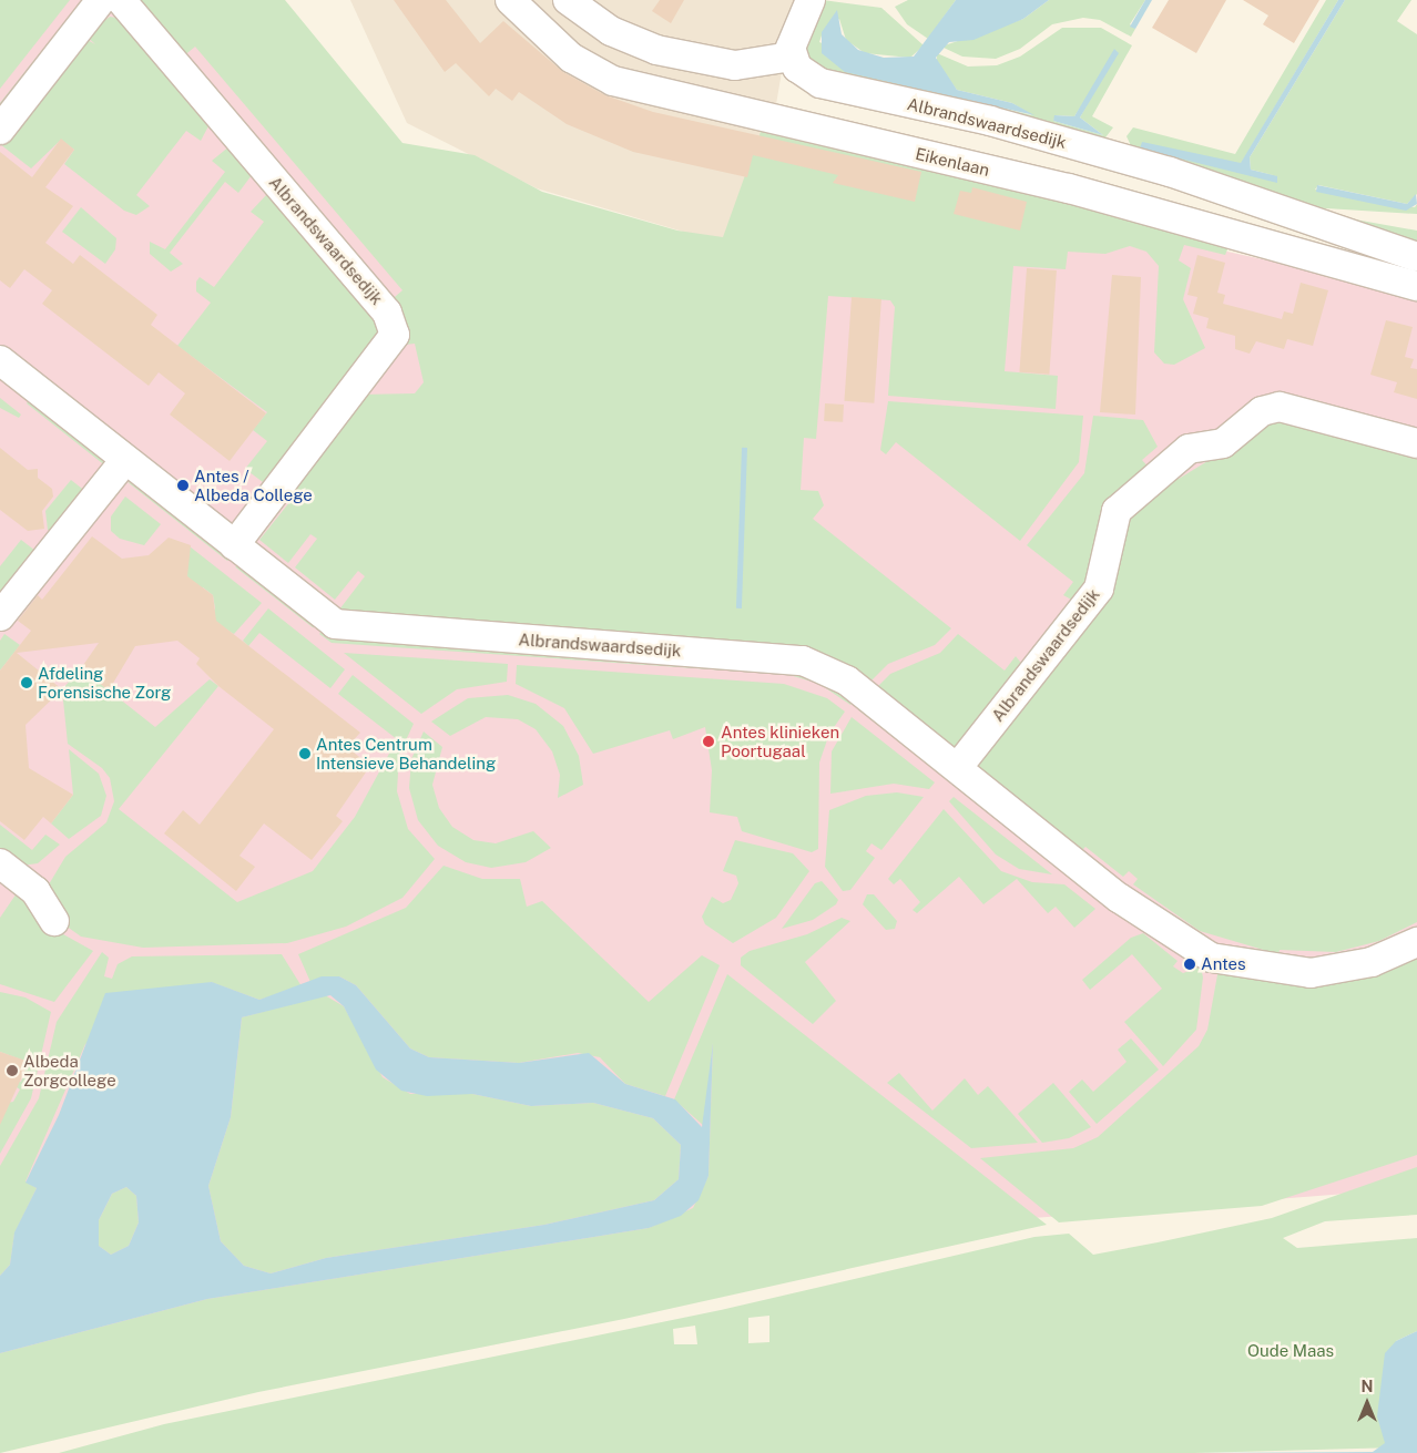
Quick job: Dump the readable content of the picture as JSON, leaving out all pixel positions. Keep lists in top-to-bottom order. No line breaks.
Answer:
{"streets":{"street":["Albrandswaardsedijk","Eikenlaan"]},"parks":["Oude Maas"],"places":["Antes / Albeda College","Afdeling Forensische Zorg","Antes klinieken Poortugaal","Antes Centrum Intensieve Behandeling","Antes","Albeda Zorgcollege"],"north":"top"}
